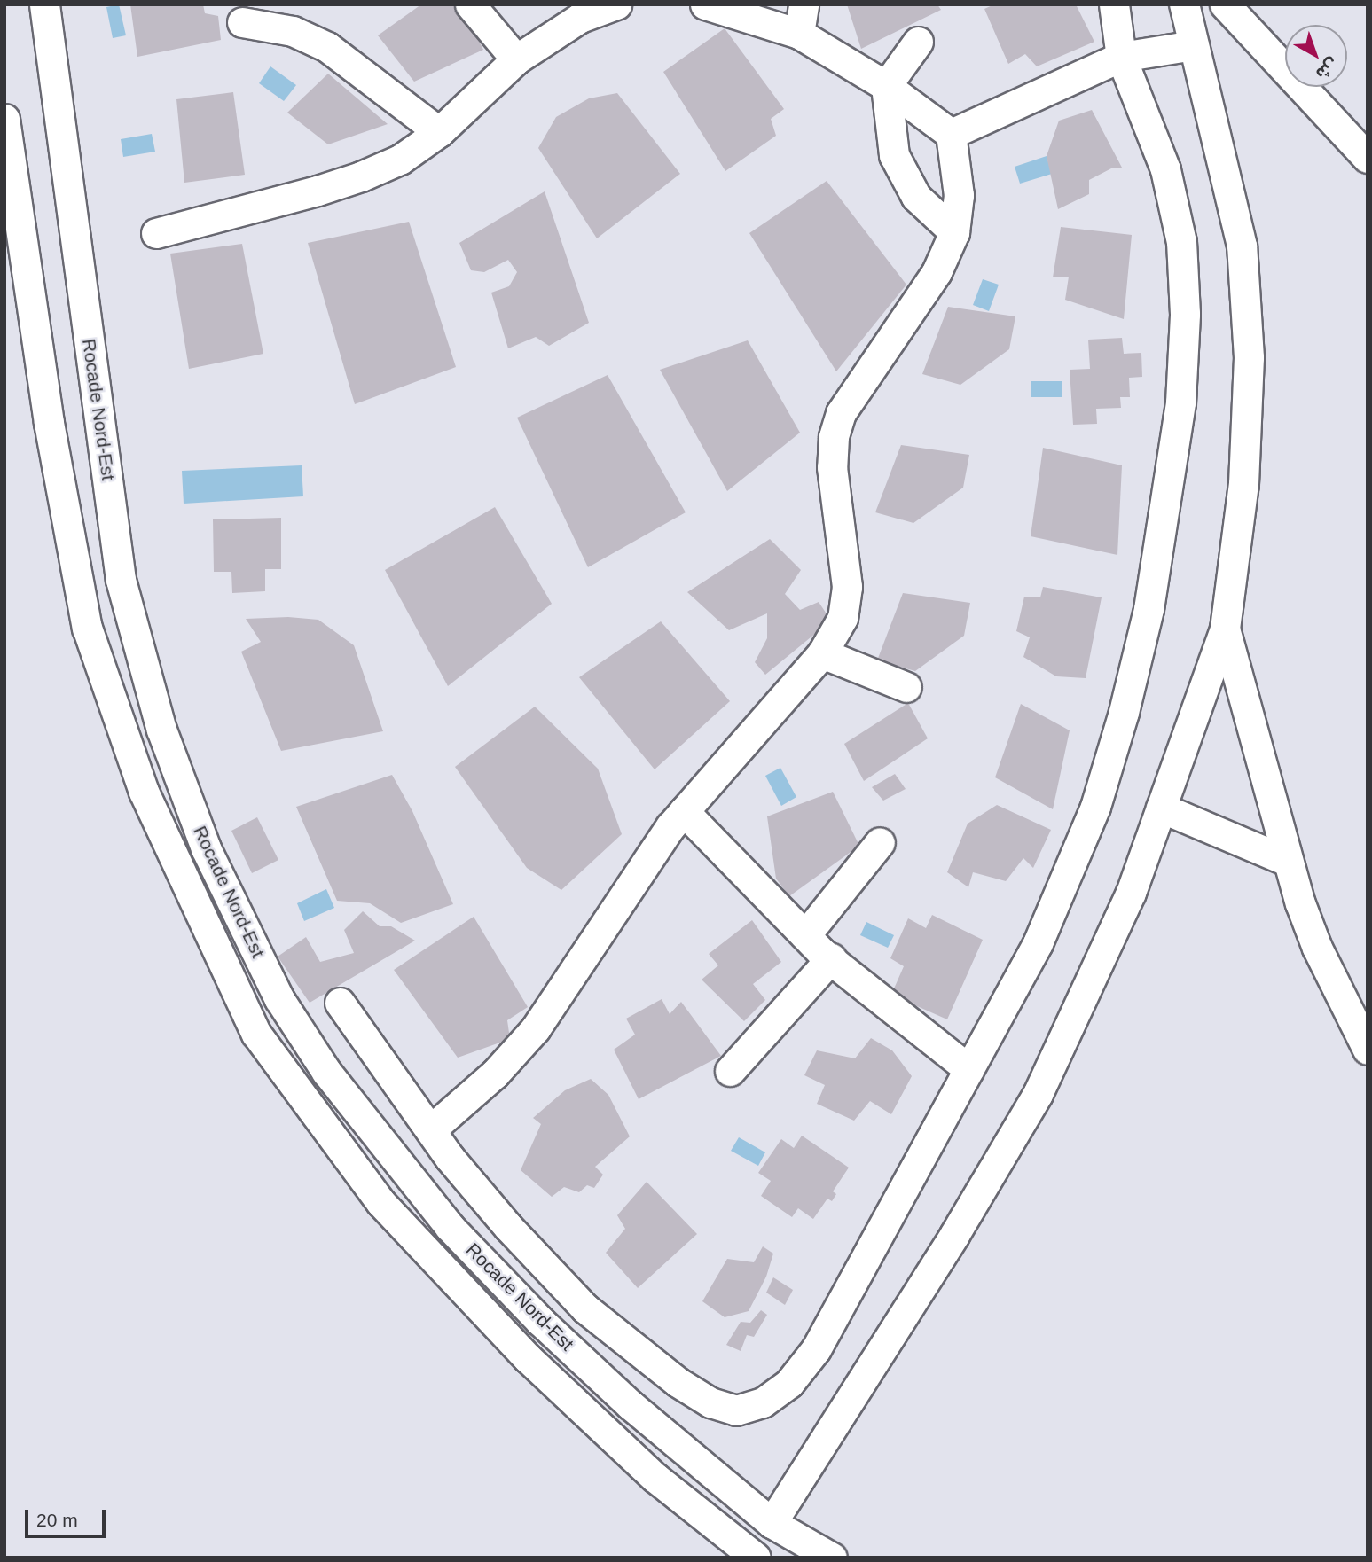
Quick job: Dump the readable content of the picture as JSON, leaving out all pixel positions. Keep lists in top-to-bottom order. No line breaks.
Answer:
{"streets":{"street":["Rocade Nord-Est"]},"scale_bar":"20 m","north":"bottom right"}
